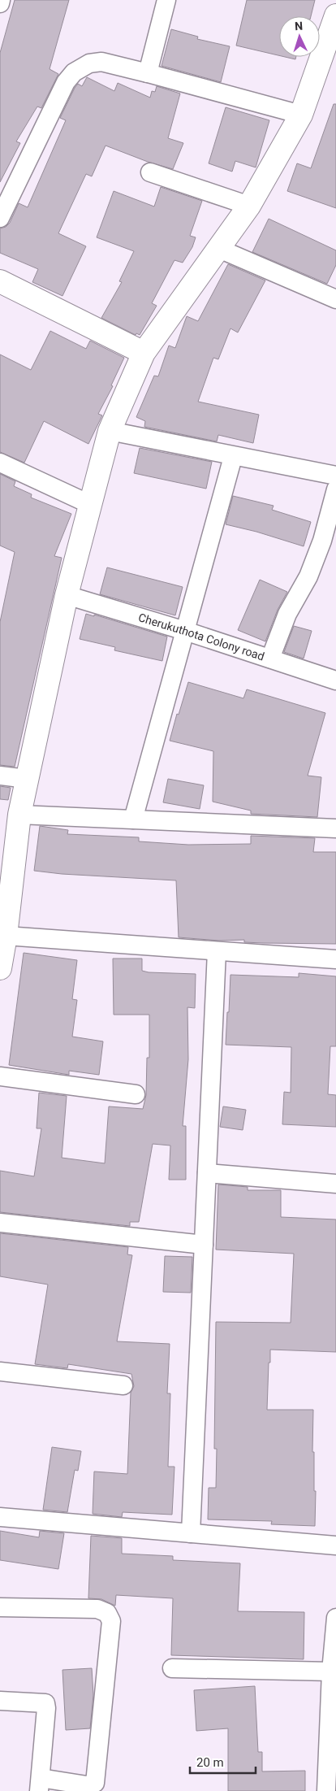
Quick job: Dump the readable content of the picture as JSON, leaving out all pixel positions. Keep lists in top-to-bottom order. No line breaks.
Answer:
{"streets":{"street":["Cherukuthota Colony road"]},"scale_bar":"20 m","north":"top"}
